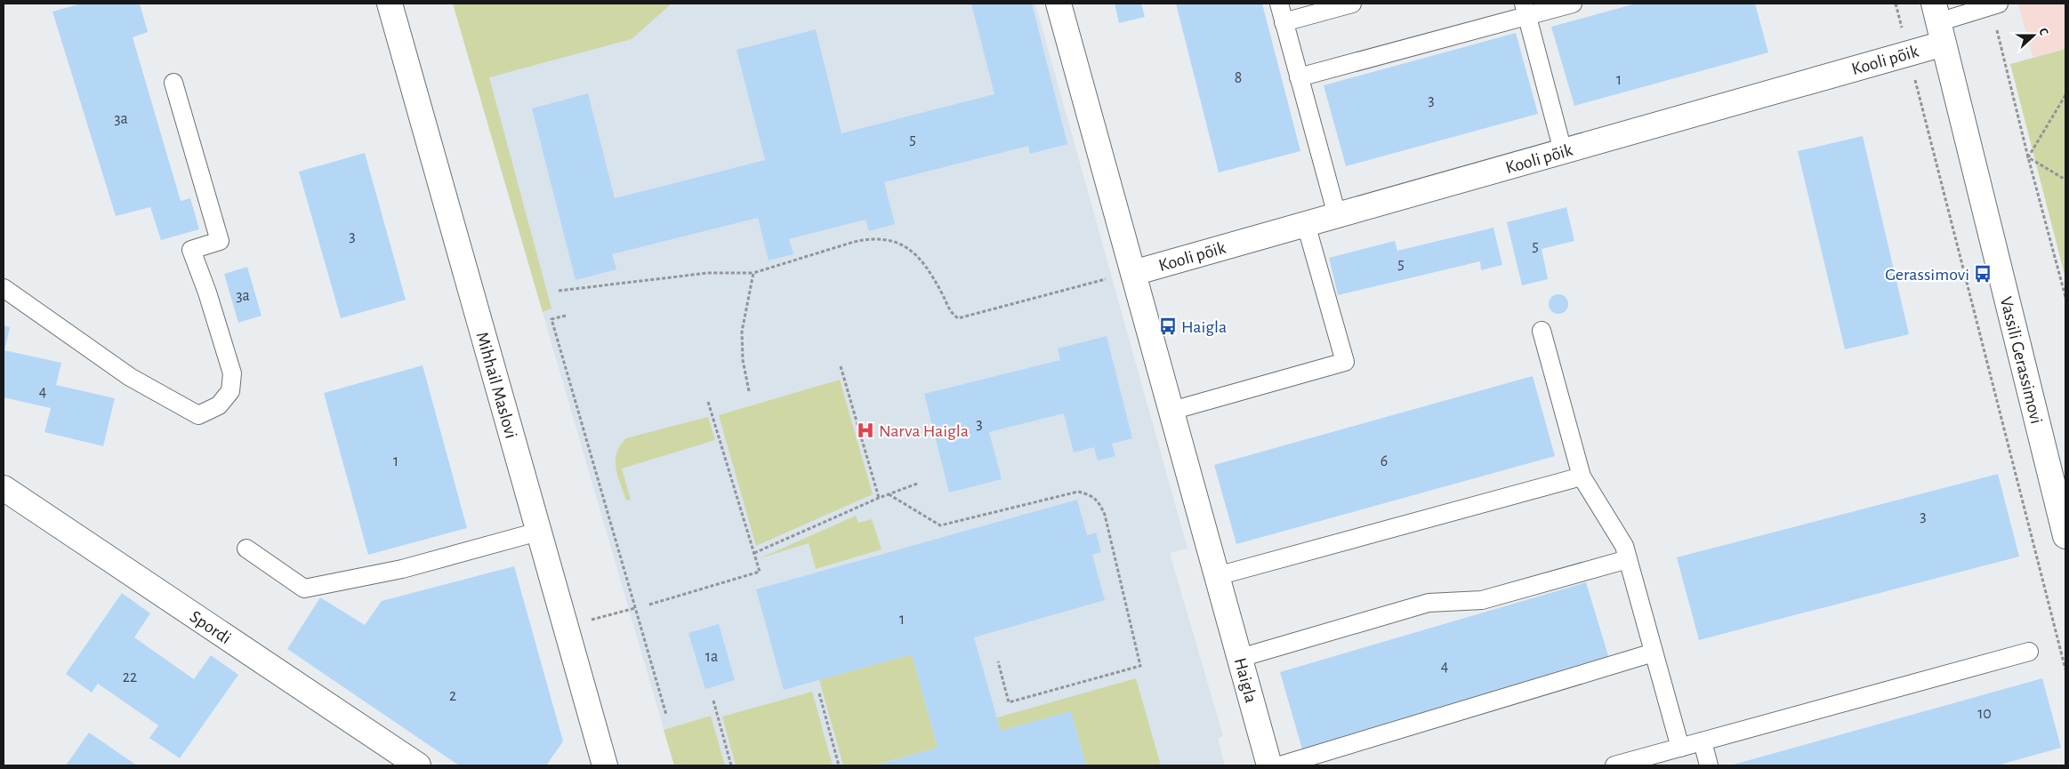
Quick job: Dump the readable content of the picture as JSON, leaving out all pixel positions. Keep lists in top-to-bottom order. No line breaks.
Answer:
{"streets":{"street":["Kooli põik","Vassili Gerassimovi","Mihhail Maslovi","Spordi","Haigla"]},"crossings":[["Kooli põik","Vassili Gerassimovi"],["Kooli põik","Haigla"]],"places":{"bus stop":["Gerassimovi","Haigla"],"hospital":["Narva Haigla"]},"house_numbers":["8","1","3","3a","5","3","5","5","3a","4","3","1","6","3","1","1a","4","22","2","10"],"north":"right"}
